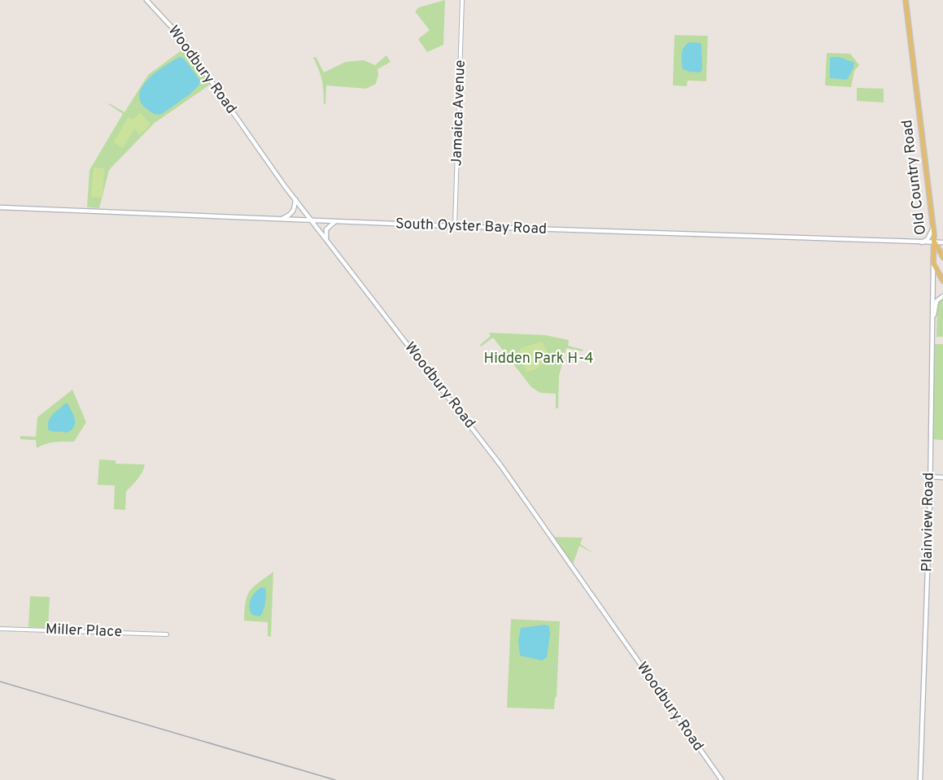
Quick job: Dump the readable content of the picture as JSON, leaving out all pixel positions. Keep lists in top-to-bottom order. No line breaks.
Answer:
{"streets":{"main road":["Woodbury Road","Old Country Road","South Oyster Bay Road","Plainview Road"],"street":["Jamaica Avenue","Miller Place"]},"crossings":[["Woodbury Road","South Oyster Bay Road"],["Jamaica Avenue","South Oyster Bay Road"],["Old Country Road","South Oyster Bay Road"],["Old Country Road","Plainview Road"]],"parks":["Hidden Park H-4"]}
